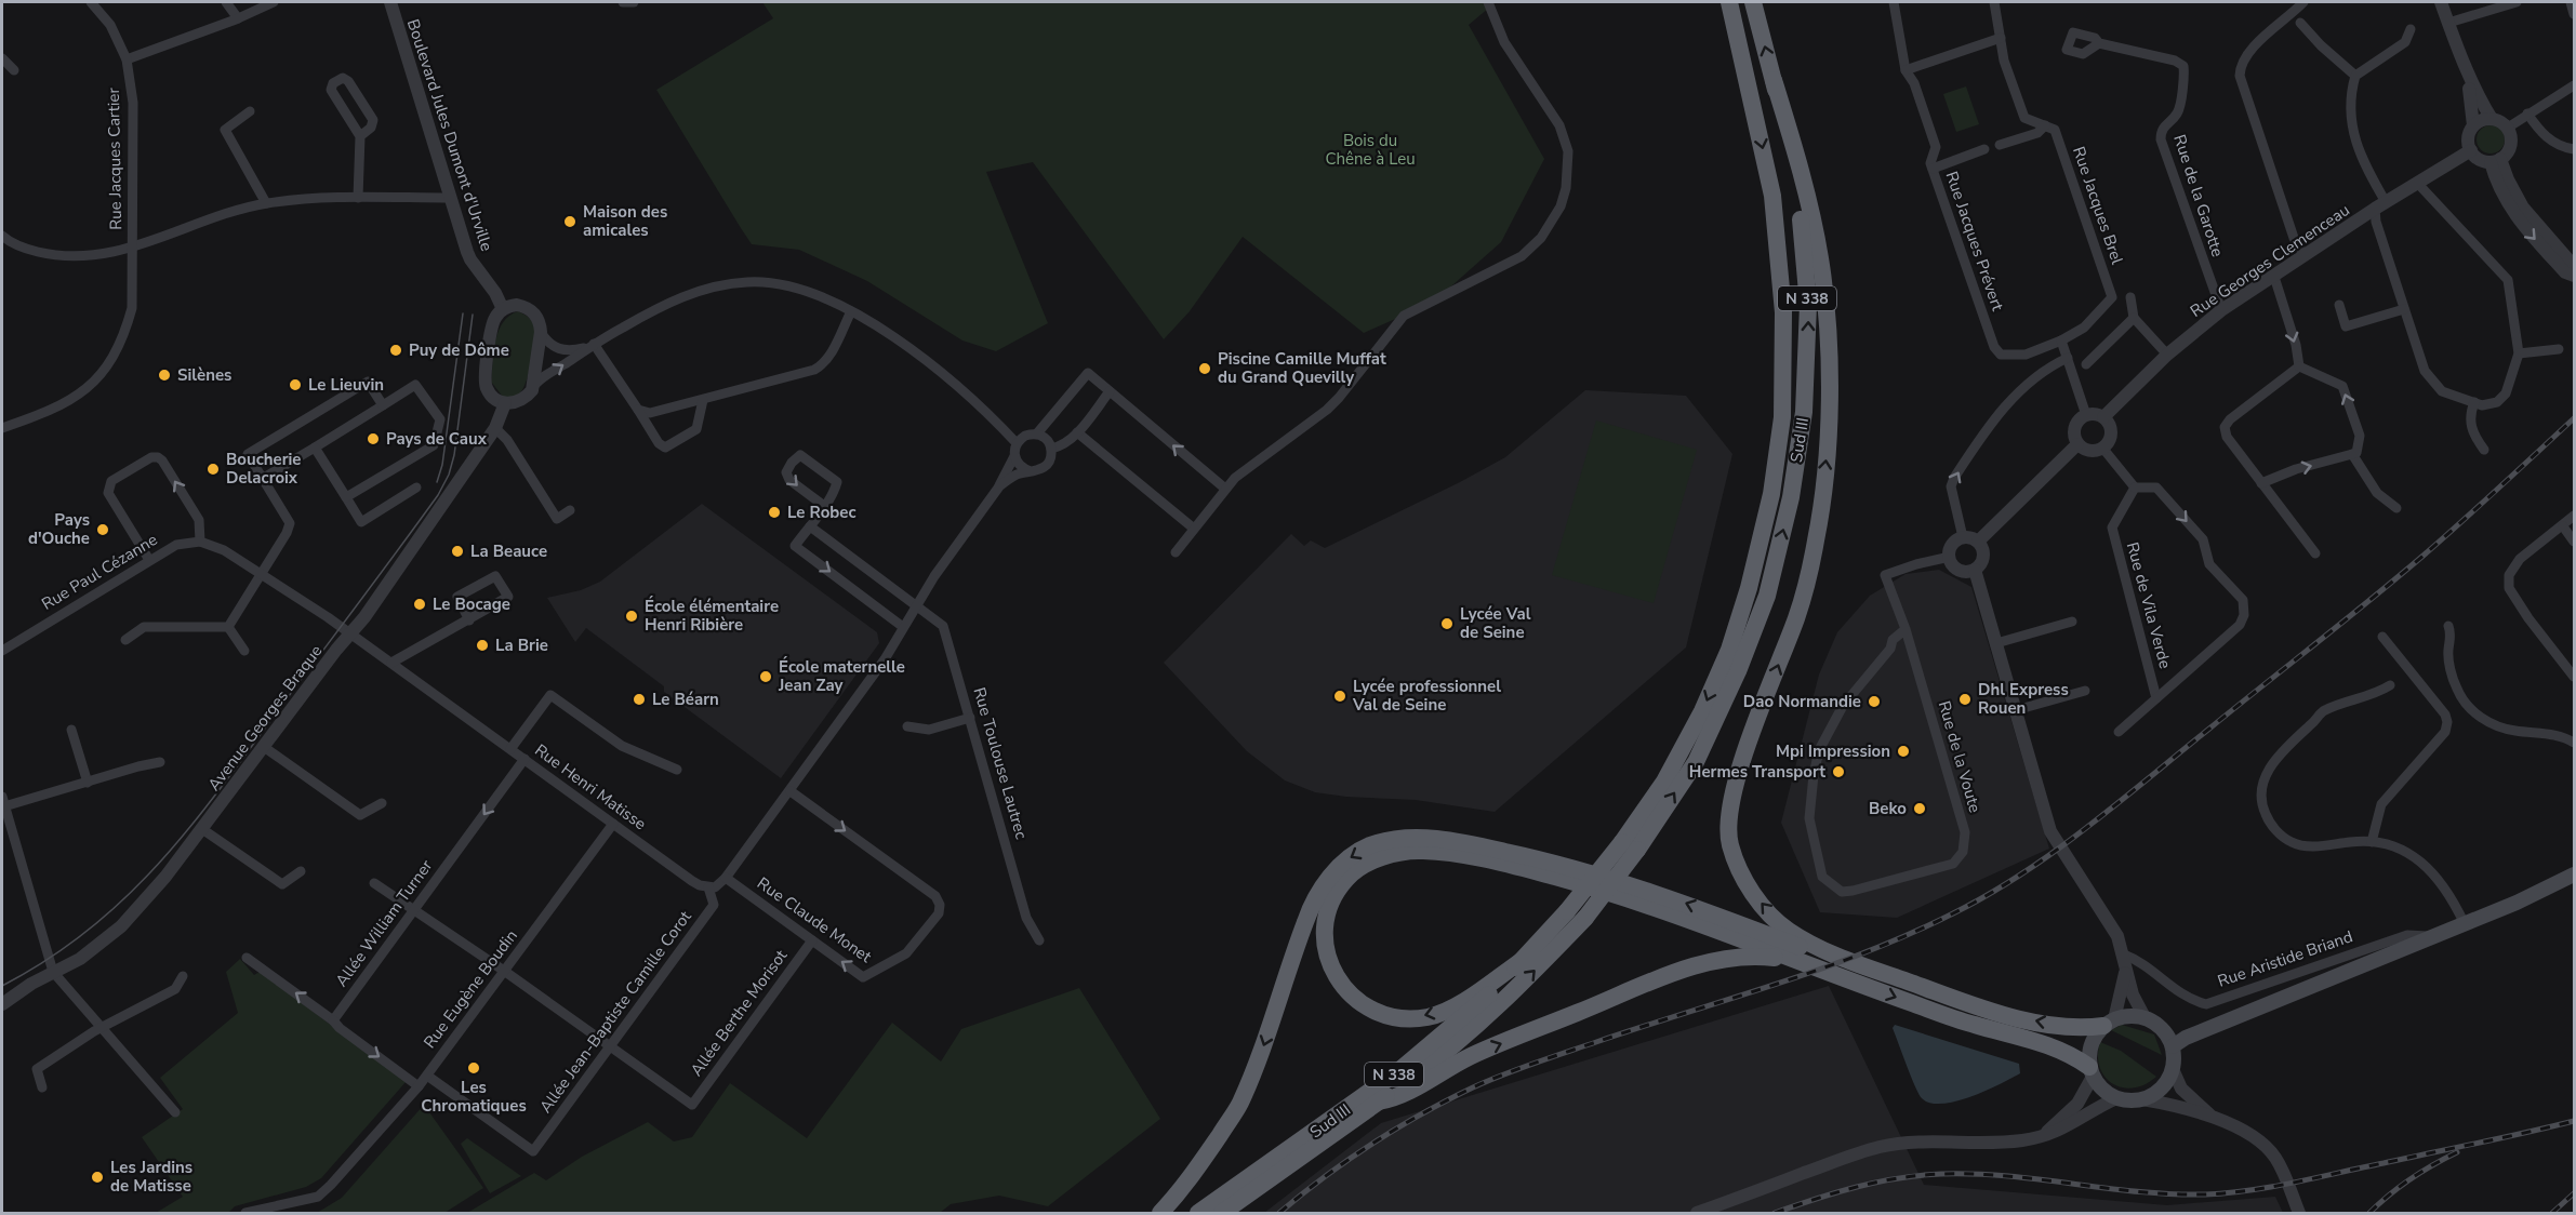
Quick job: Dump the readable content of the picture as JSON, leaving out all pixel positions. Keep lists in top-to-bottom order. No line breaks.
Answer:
{"streets":{"highway":["N 338","Sud III"],"main road":["Rue Aristide Briand"],"street":["Boulevard Jules Dumont d'Urville","Rue Jacques Cartier","Rue de la Garotte","Rue Jacques Brel","Rue Jacques Prévert","Rue Georges Clemenceau","Rue Paul Cézanne","Rue de Vila Verde","Avenue Georges Braque","Rue de la Voute","Rue Toulouse Lautrec","Rue Henri Matisse","Rue Claude Monet","Allée William Turner","Rue Eugène Boudin","Allée Jean-Baptiste Camille Corot","Allée Berthe Morisot"]},"crossings":[["Rue de la Garotte","Rue Georges Clemenceau"],["Rue Jacques Brel","Rue Jacques Prévert"],["Avenue Georges Braque","Rue Henri Matisse"],["Rue Henri Matisse","Allée William Turner"],["Rue Henri Matisse","Rue Eugène Boudin"],["Rue Henri Matisse","Allée Jean-Baptiste Camille Corot"],["Rue Claude Monet","Allée Berthe Morisot"],["Rue Eugène Boudin","Allée Jean-Baptiste Camille Corot"],["Allée Jean-Baptiste Camille Corot","Allée Berthe Morisot"]],"one_way":["Allée William Turner"],"parks":["Bois du Chêne à Leu"],"places":["Maison des amicales","Puy de Dôme","Piscine Camille Muffat du Grand Quevilly","Silènes","Le Lieuvin","Pays de Caux","Boucherie Delacroix","Le Robec","Pays d'Ouche","La Beauce","Le Bocage","École élémentaire Henri Ribière","Lycée Val de Seine","La Brie","École maternelle Jean Zay","Lycée professionnel Val de Seine","Le Béarn","Dhl Express Rouen","Dao Normandie","Mpi Impression","Hermes Transport","Beko","Les Chromatiques","Les Jardins de Matisse"]}
